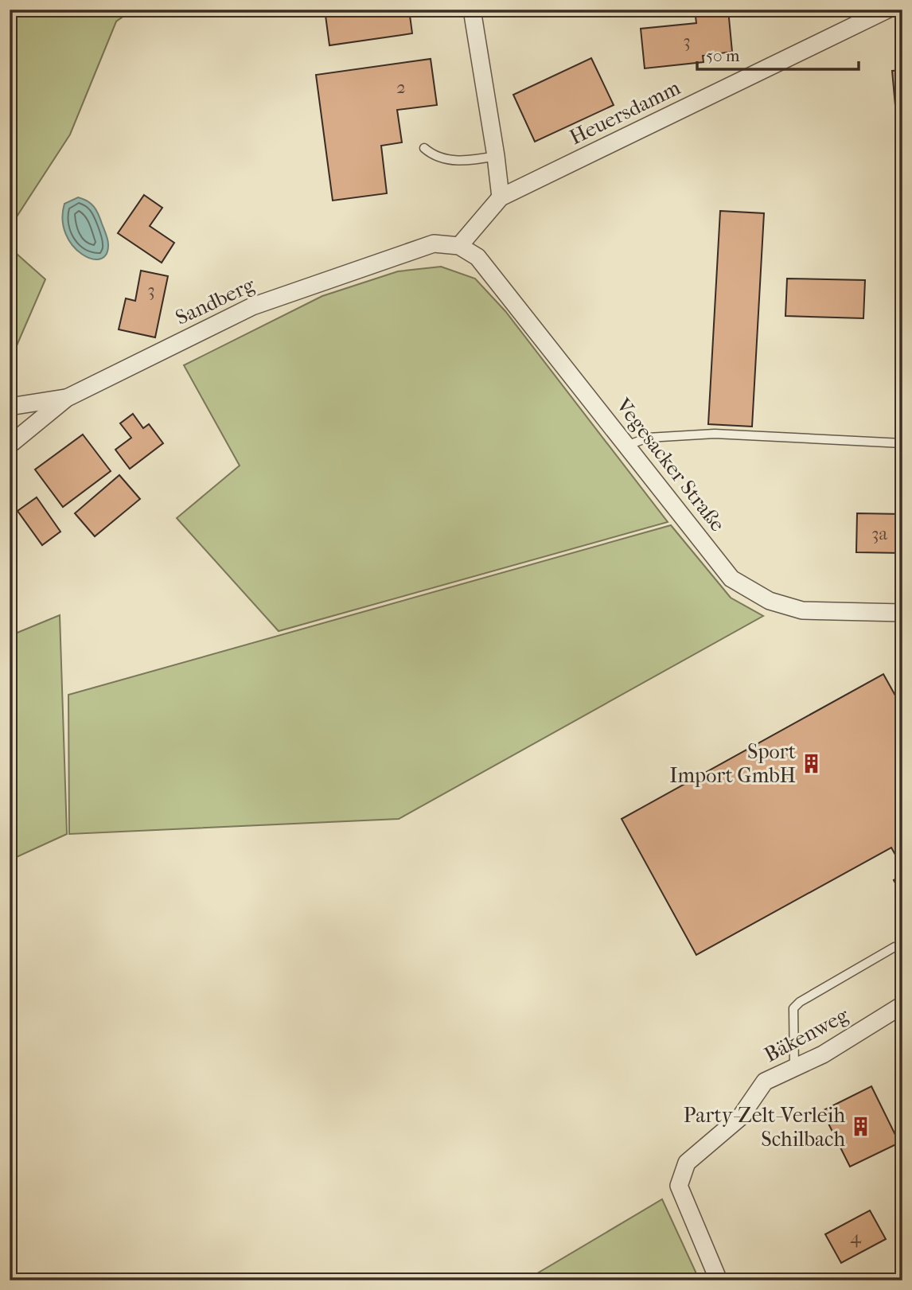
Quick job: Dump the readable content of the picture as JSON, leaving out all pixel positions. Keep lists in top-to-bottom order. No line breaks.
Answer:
{"streets":{"street":["Heuersdamm","Sandberg","Vegesacker Straße","Bäkenweg"]},"crossings":[["Heuersdamm","Sandberg"],["Heuersdamm","Vegesacker Straße"],["Sandberg","Vegesacker Straße"]],"places":{"building":["Sport Import GmbH","Party-Zelt-Verleih Schilbach"]},"house_numbers":["3","2","3","3a","4"],"scale_bar":"50 m"}
